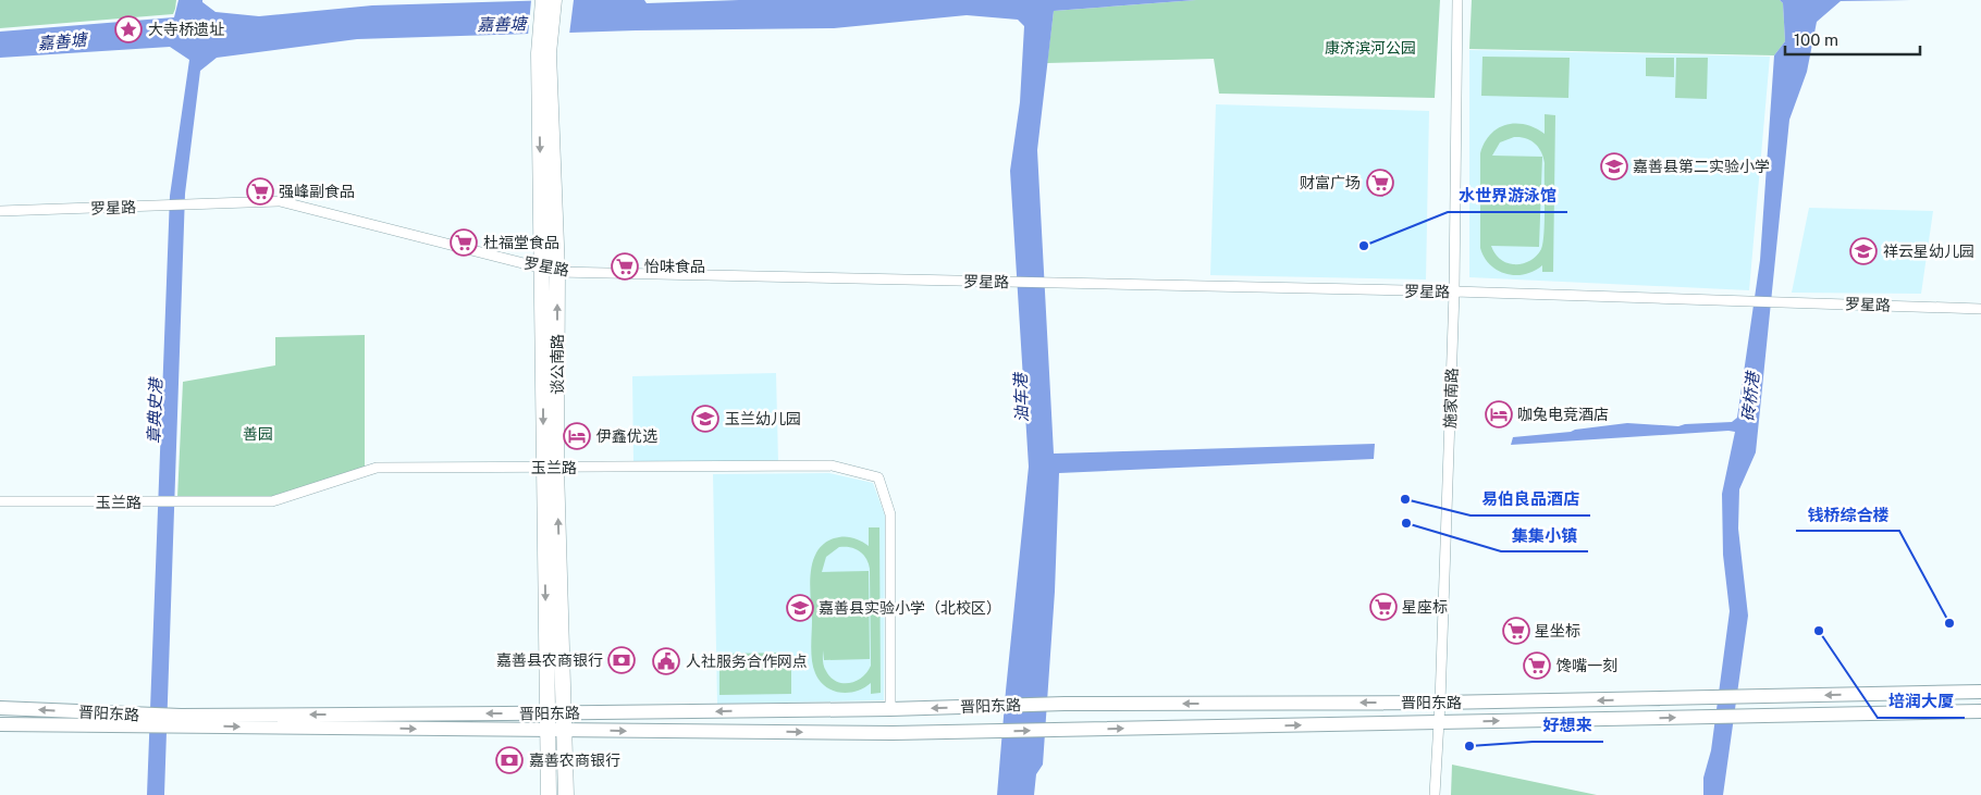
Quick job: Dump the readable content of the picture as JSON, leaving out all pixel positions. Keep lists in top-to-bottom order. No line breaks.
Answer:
{"streets":{"main road":["谈公南路","晋阳东路"],"street":["罗星路","施家南路","玉兰路"]},"crossings":[["罗星路","谈公南路"],["罗星路","施家南路"],["谈公南路","玉兰路"],["谈公南路","晋阳东路"],["施家南路","晋阳东路"],["玉兰路","晋阳东路"]],"water":["嘉善塘","砖桥港","油车港","章典史港"],"parks":["康济滨河公园","善园"],"places":{"place":["大寺桥遗址"],"school or university":["嘉善县第二实验小学","祥云星幼儿园","玉兰幼儿园","嘉善县实验小学（北校区）"],"supermarket":["财富广场","强峰副食品","杜福堂食品","怡味食品","星座标","星坐标","馋嘴一刻"],"other":["水世界游泳馆","易伯良品酒店","集集小镇","钱桥综合楼","培润大厦","好想来"],"hotel":["咖兔电竞酒店","伊鑫优选"],"bank":["嘉善县农商银行","嘉善农商银行"],"public building":["人社服务合作网点"]},"scale_bar":"100 m"}
